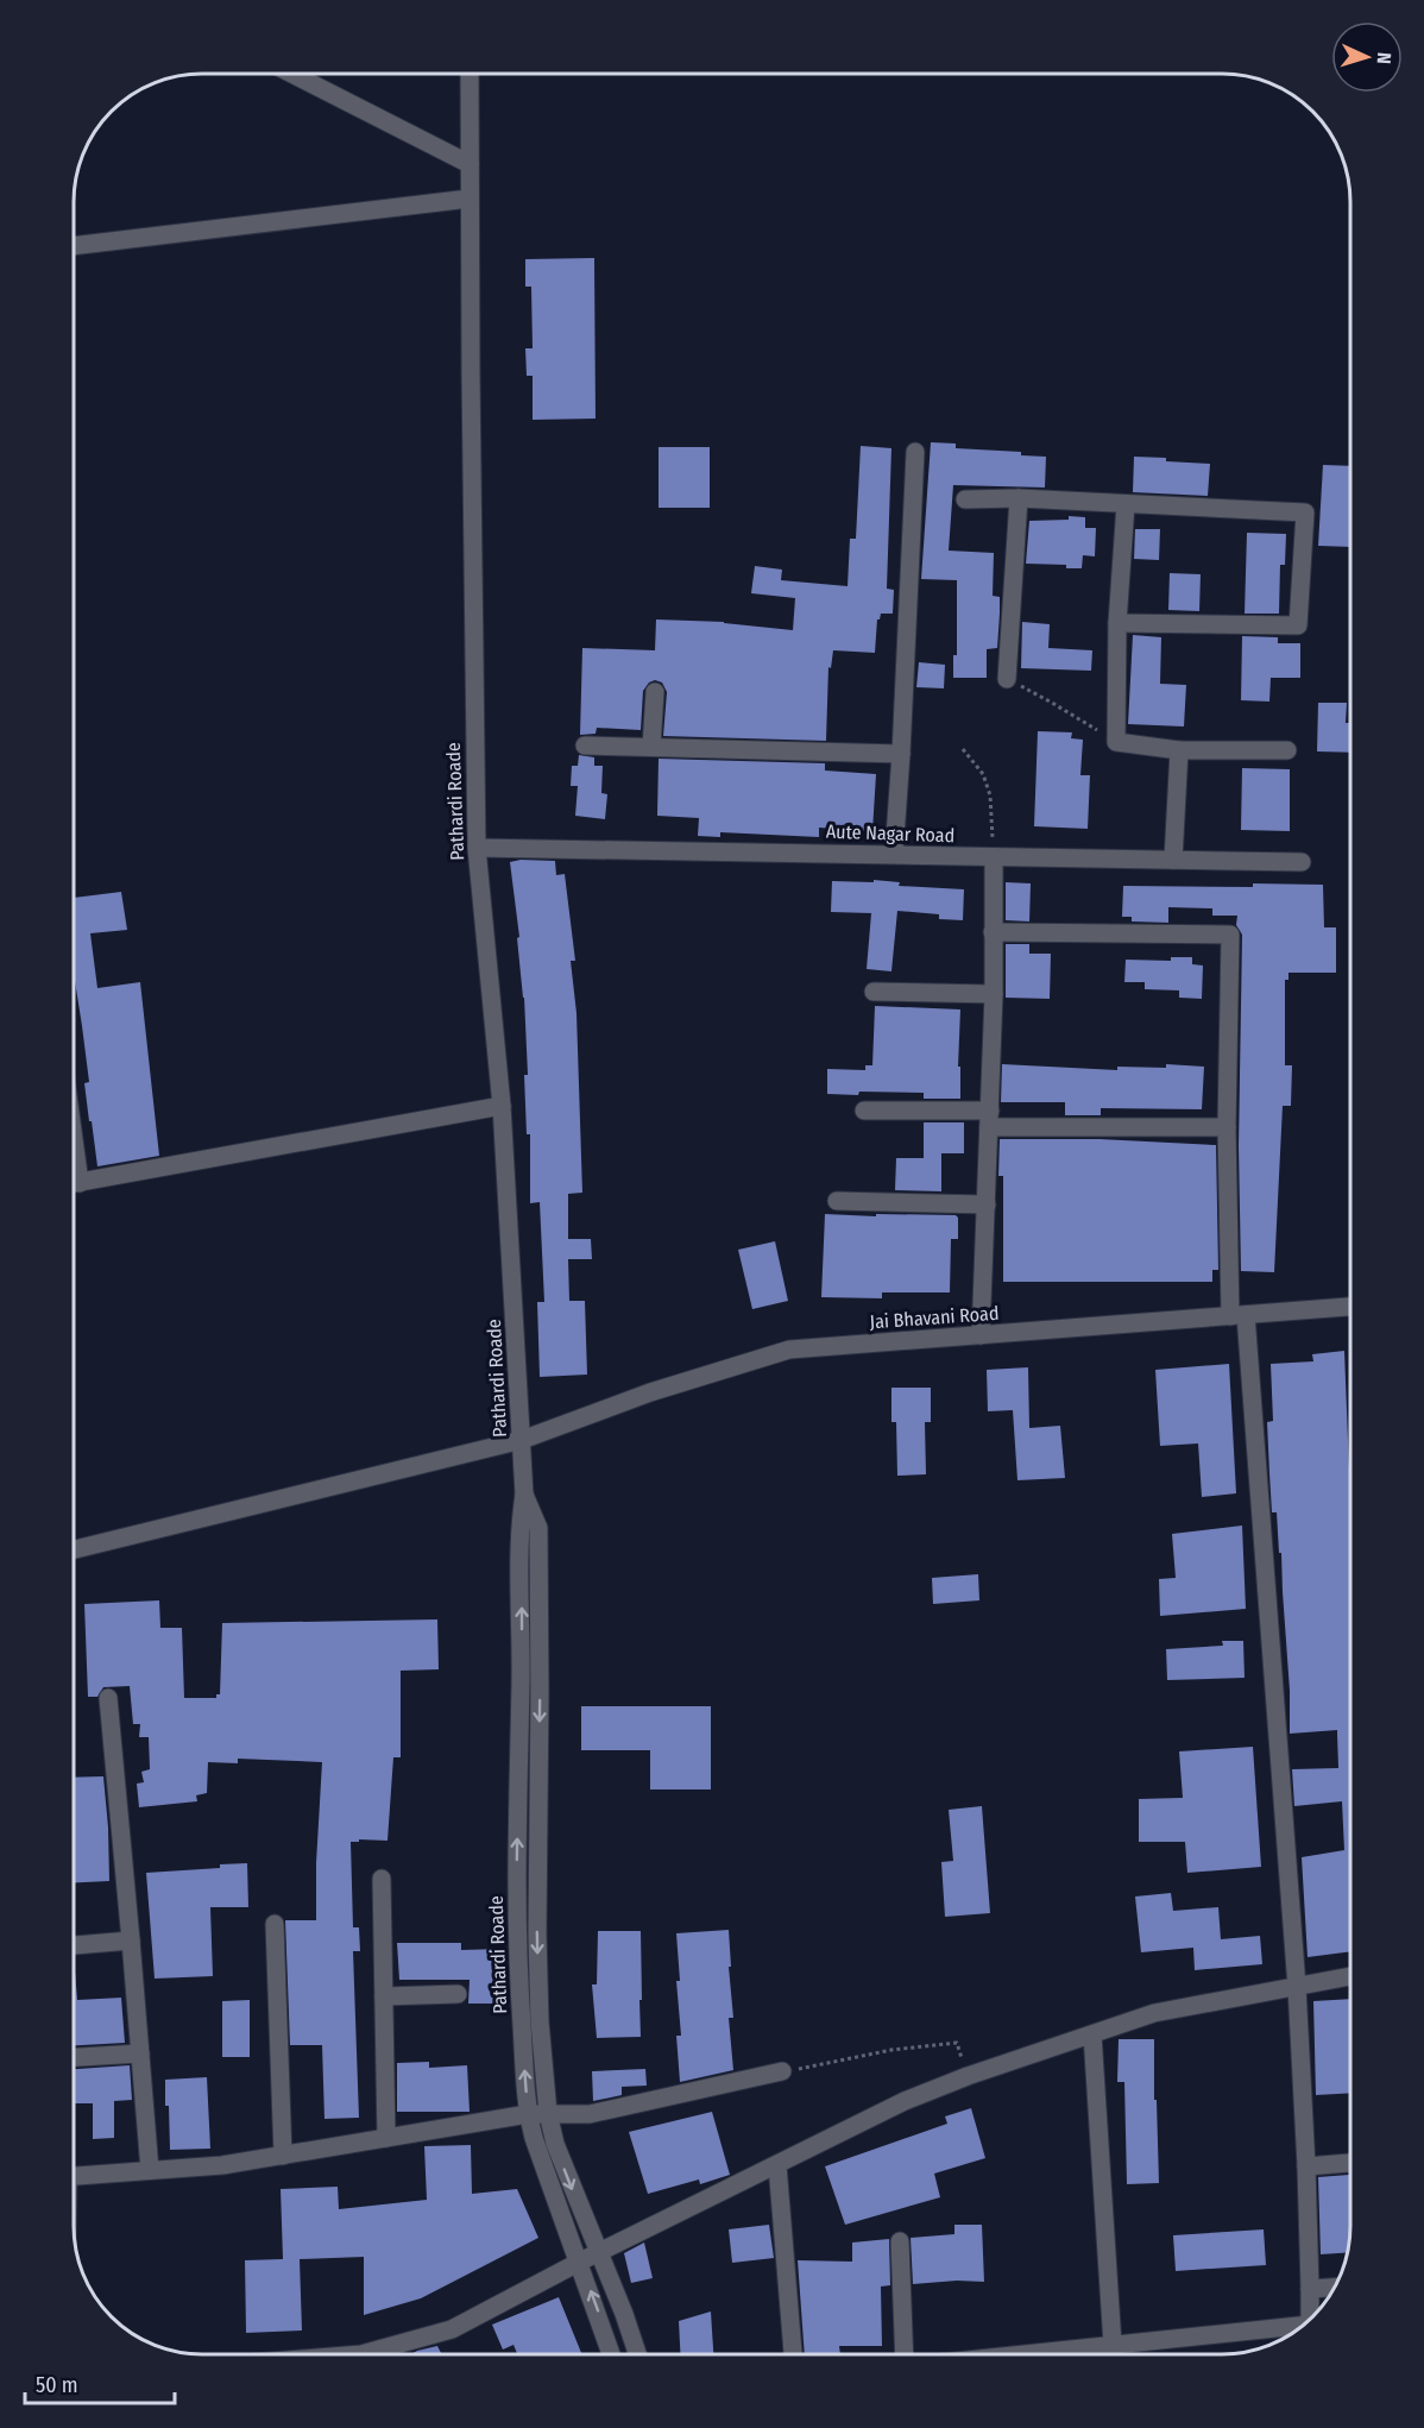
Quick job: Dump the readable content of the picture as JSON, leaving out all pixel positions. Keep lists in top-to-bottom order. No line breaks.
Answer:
{"streets":{"street":["Pathardi Roade","Aute Nagar Road","Jai Bhavani Road"]},"crossings":[["Pathardi Roade","Aute Nagar Road"],["Pathardi Roade","Jai Bhavani Road"]],"scale_bar":"50 m","north":"right"}
